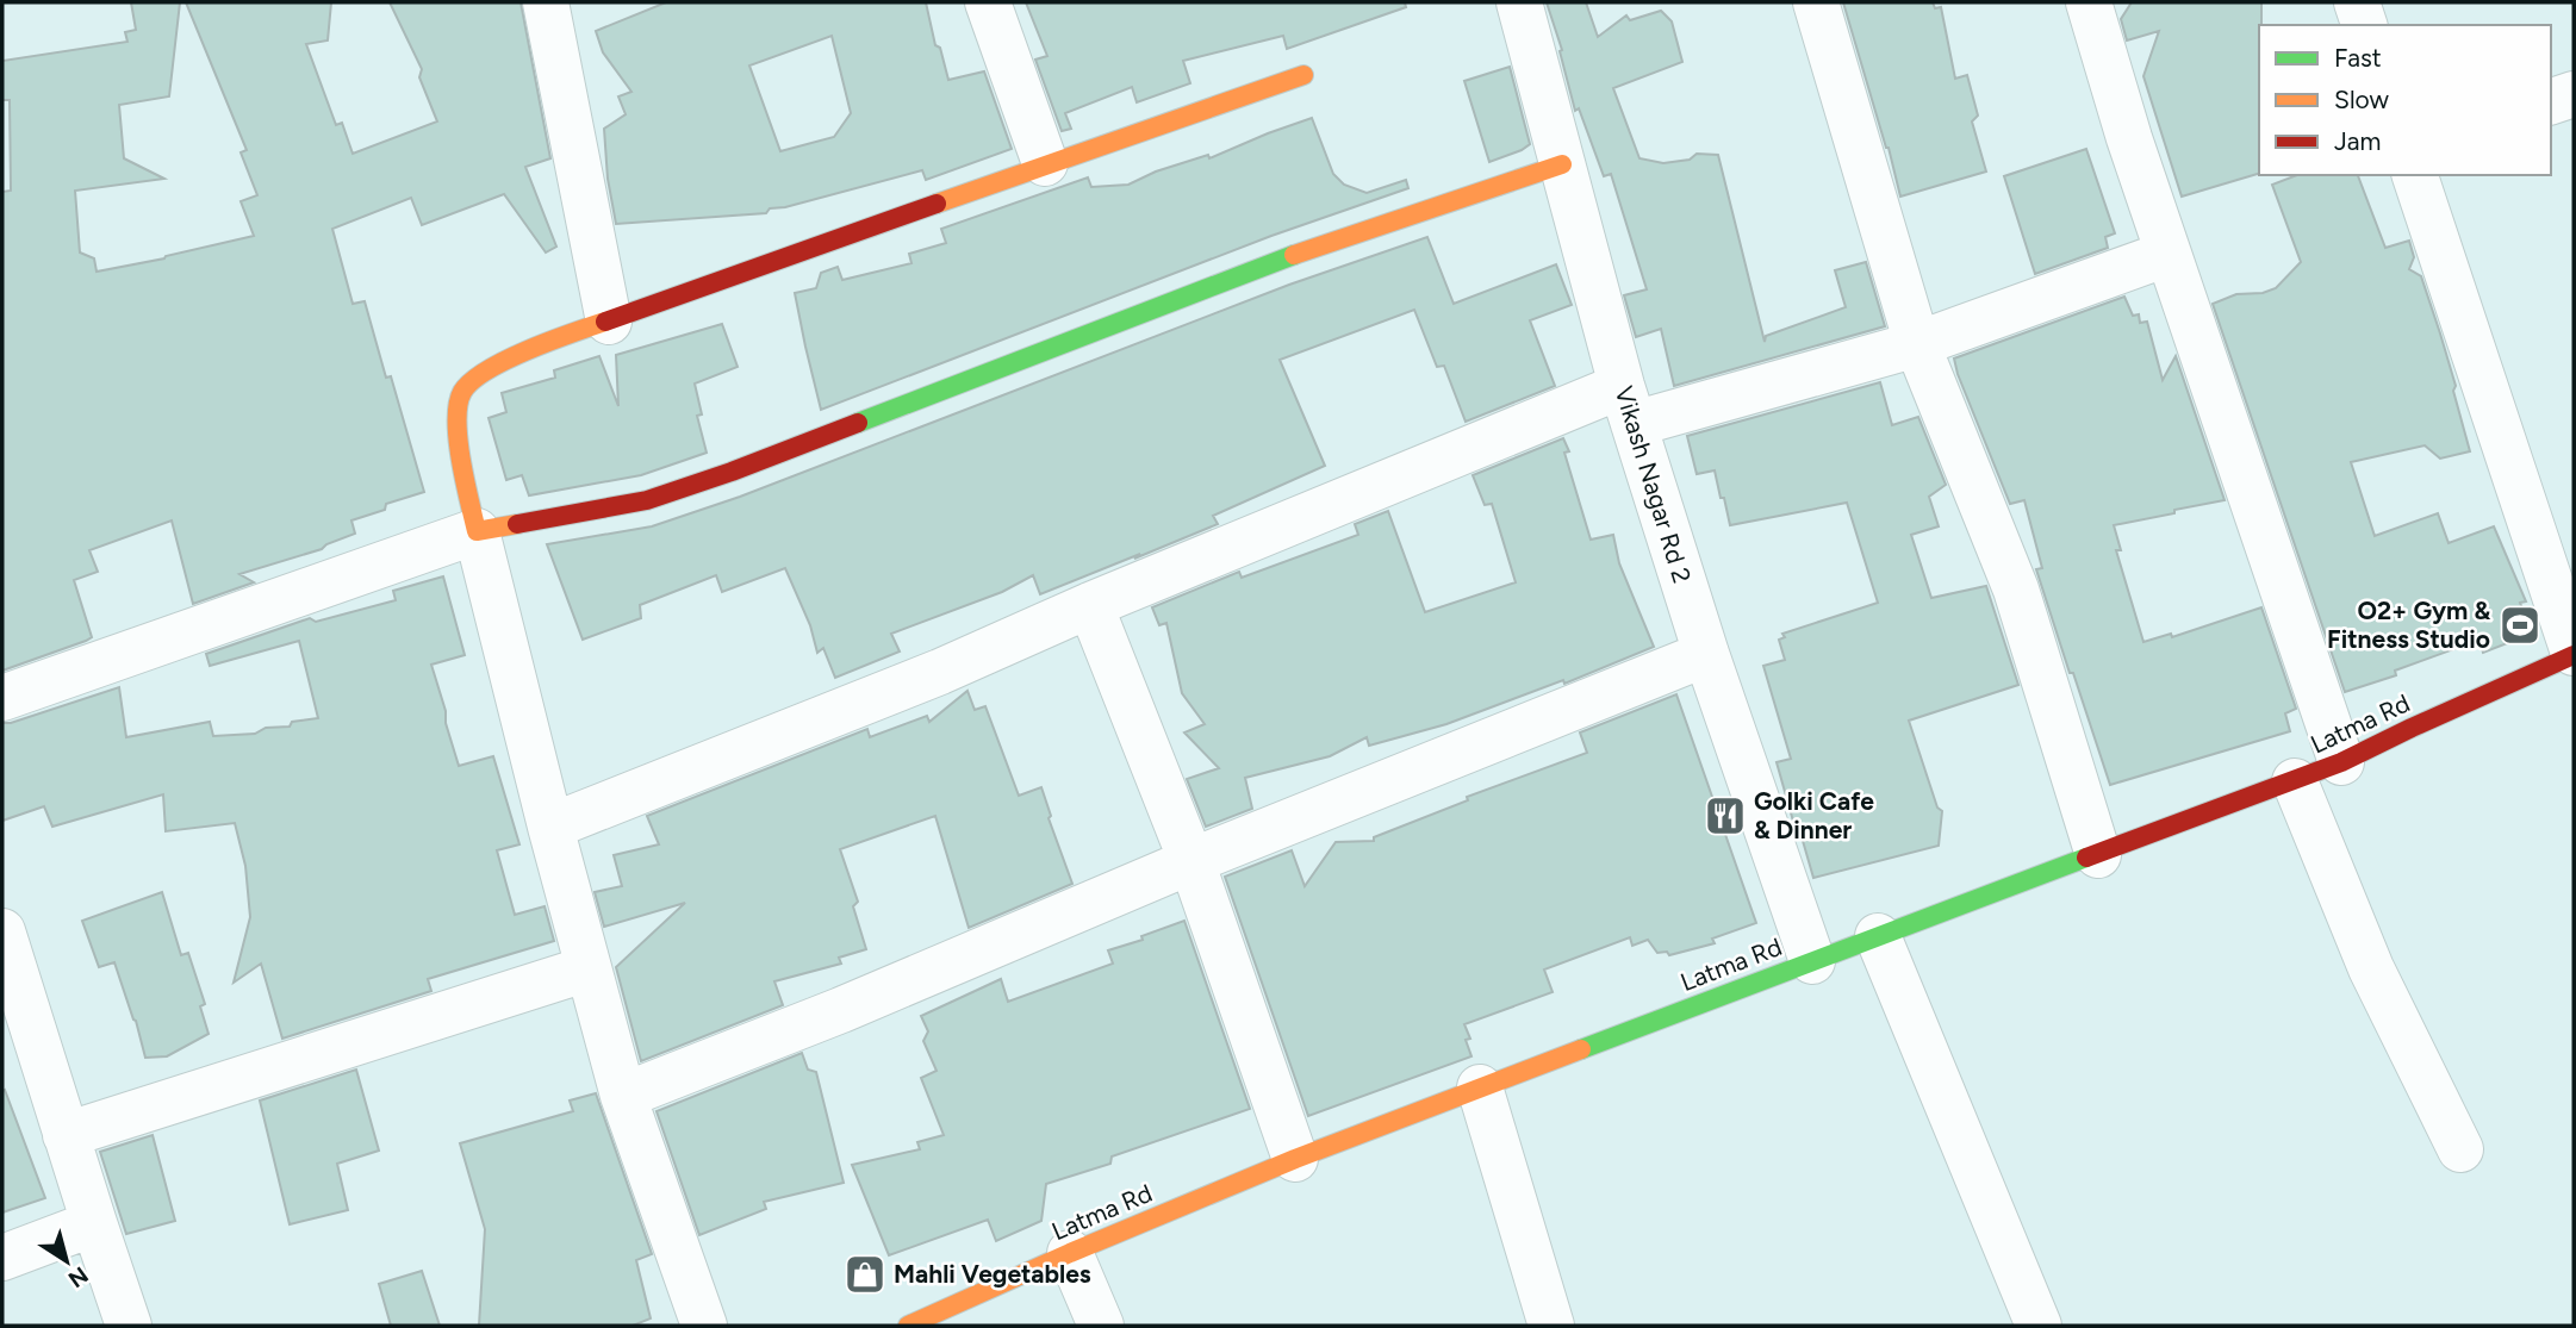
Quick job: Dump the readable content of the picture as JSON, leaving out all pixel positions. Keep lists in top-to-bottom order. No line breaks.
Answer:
{"streets":{"street":["Vikash Nagar Rd 2","Latma Rd"]},"crossings":[["Vikash Nagar Rd 2","Latma Rd"]],"places":{"sports":["O2+ Gym & Fitness Studio"],"restaurant":["Golki Cafe & Dinner"],"shop":["Mahli Vegetables"]},"legend":["Fast","Slow","Jam"],"north":"bottom right"}
